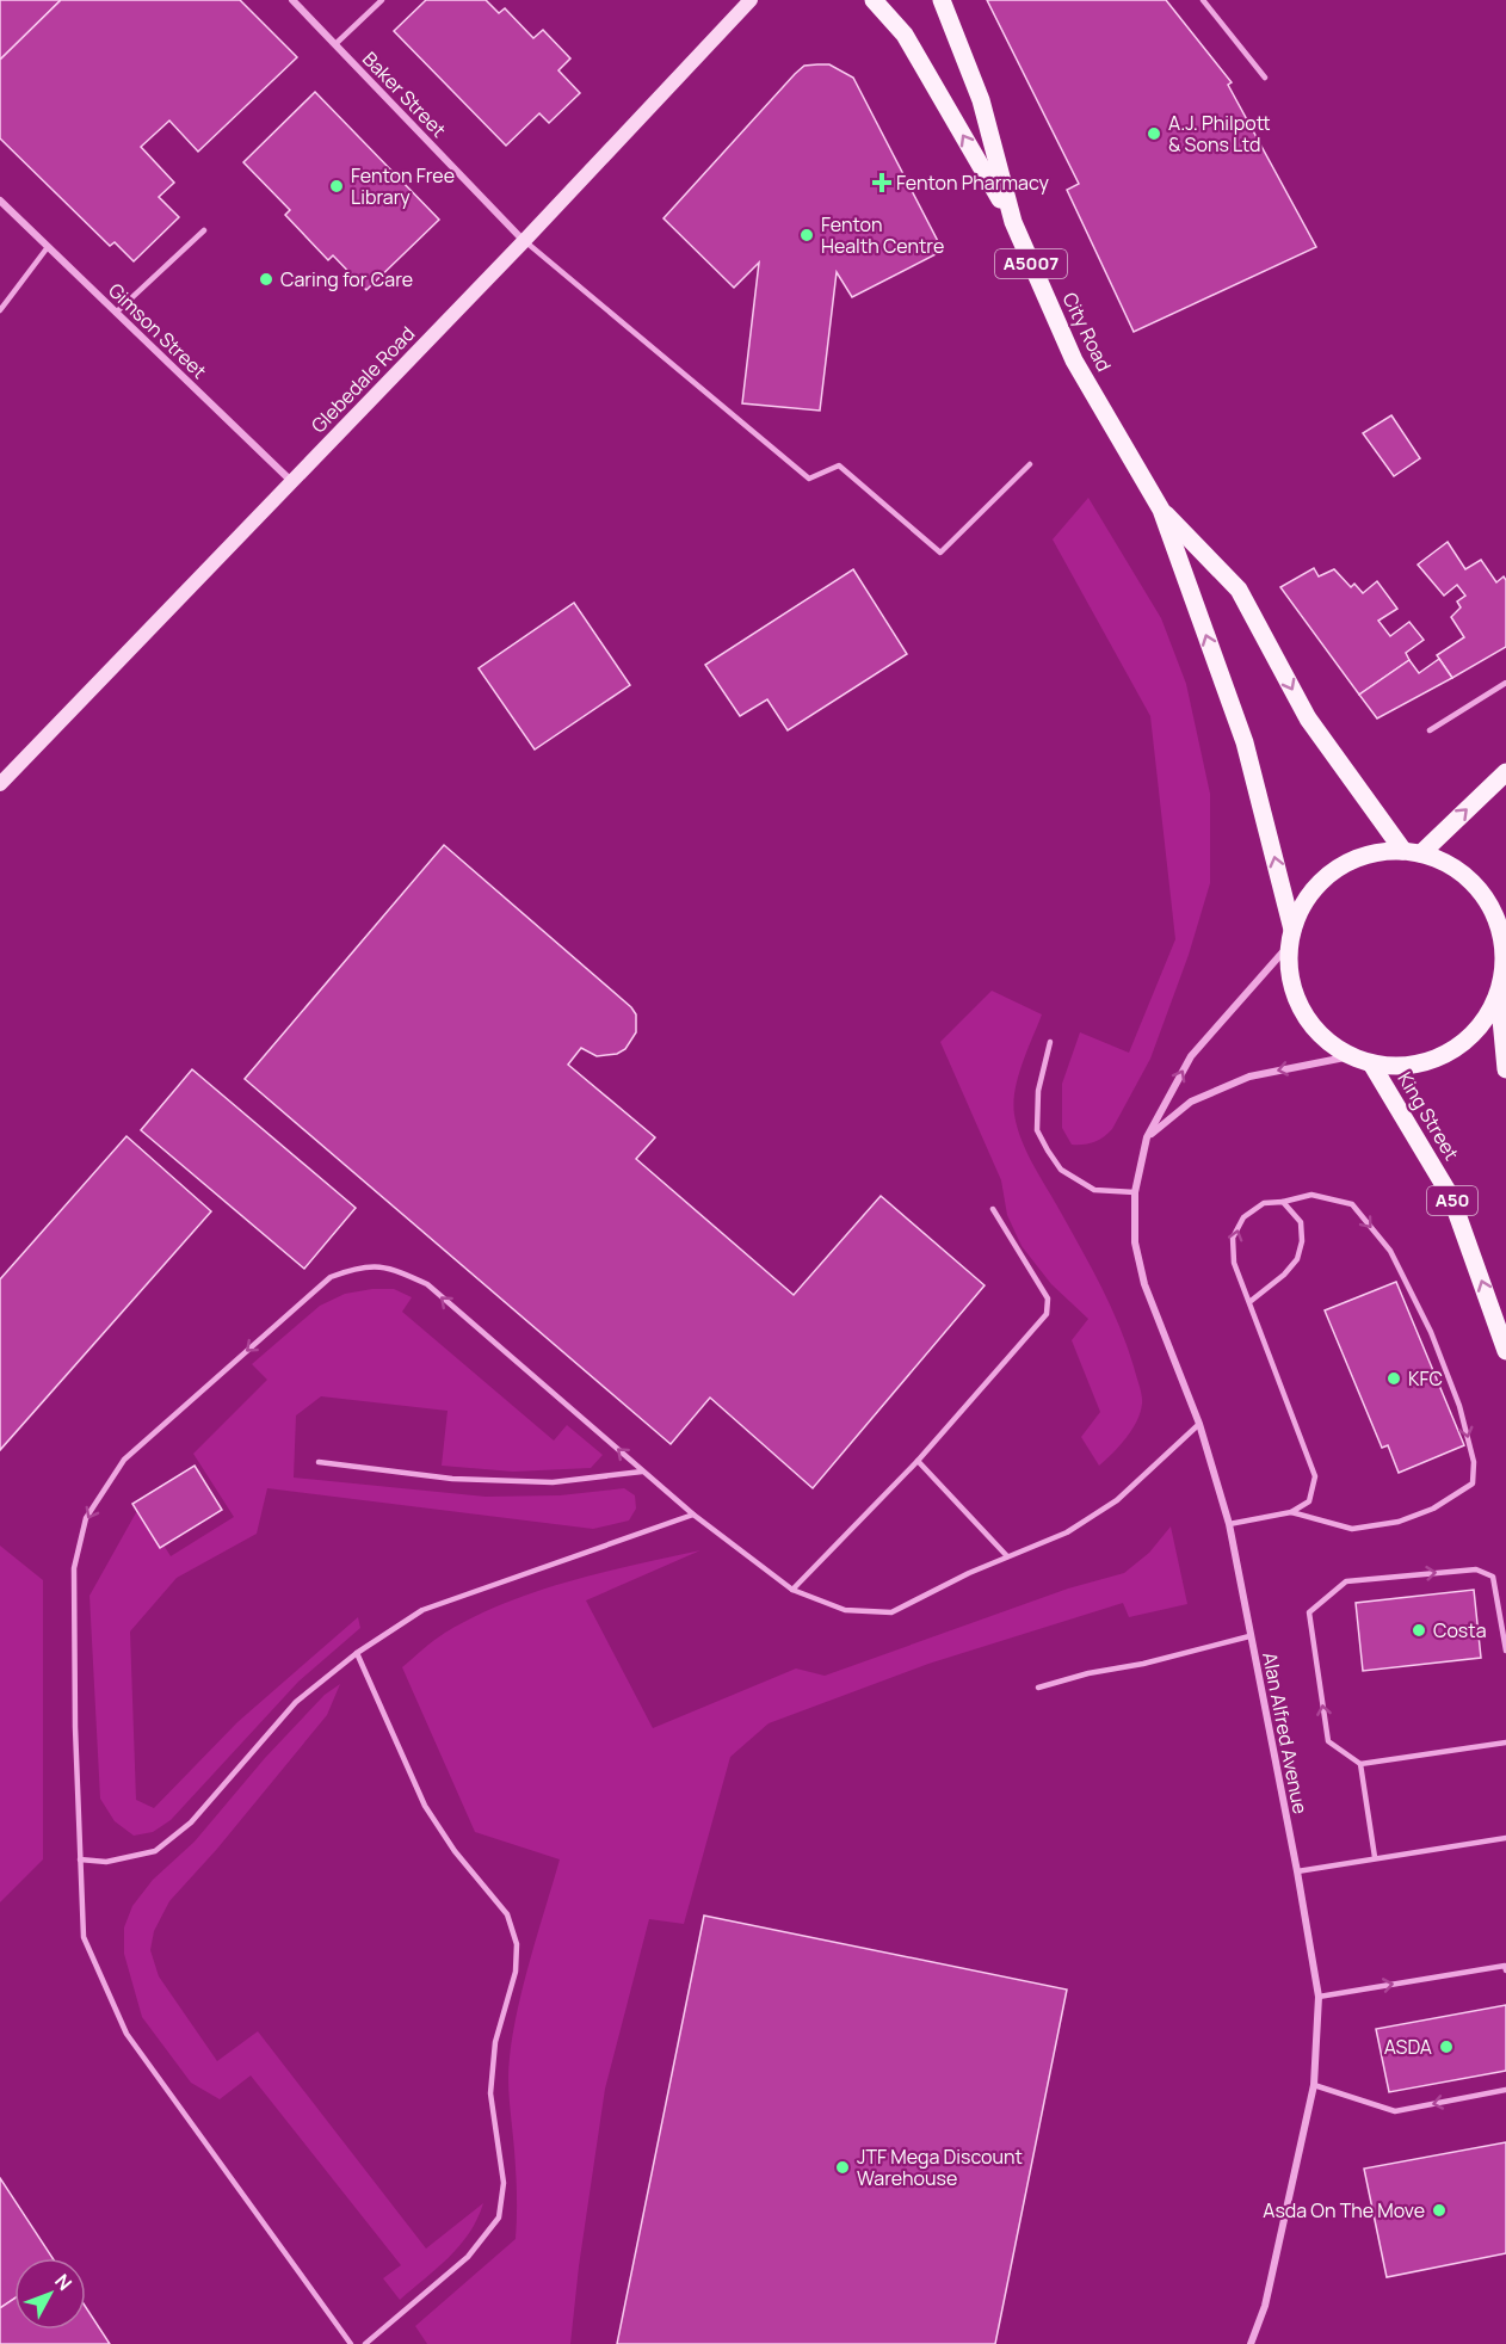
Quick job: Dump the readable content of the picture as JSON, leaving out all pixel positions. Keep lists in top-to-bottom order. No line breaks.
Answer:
{"streets":{"main road":["A5007","City Road","King Street","A50"],"street":["Baker Street","Gimson Street","Glebedale Road","Alan Alfred Avenue"]},"crossings":[["Baker Street","Glebedale Road"],["A5007","City Road"],["Gimson Street","Glebedale Road"],["City Road","King Street"],["City Road","Alan Alfred Avenue"],["King Street","Alan Alfred Avenue"]],"one_way":["King Street"],"places":{"other":["A.J. Philpott & Sons Ltd","Fenton Free Library","Fenton Health Centre","Caring for Care","KFC","Costa","ASDA","JTF Mega Discount Warehouse","Asda On The Move"],"health":["Fenton Pharmacy"]},"north":"top right"}
